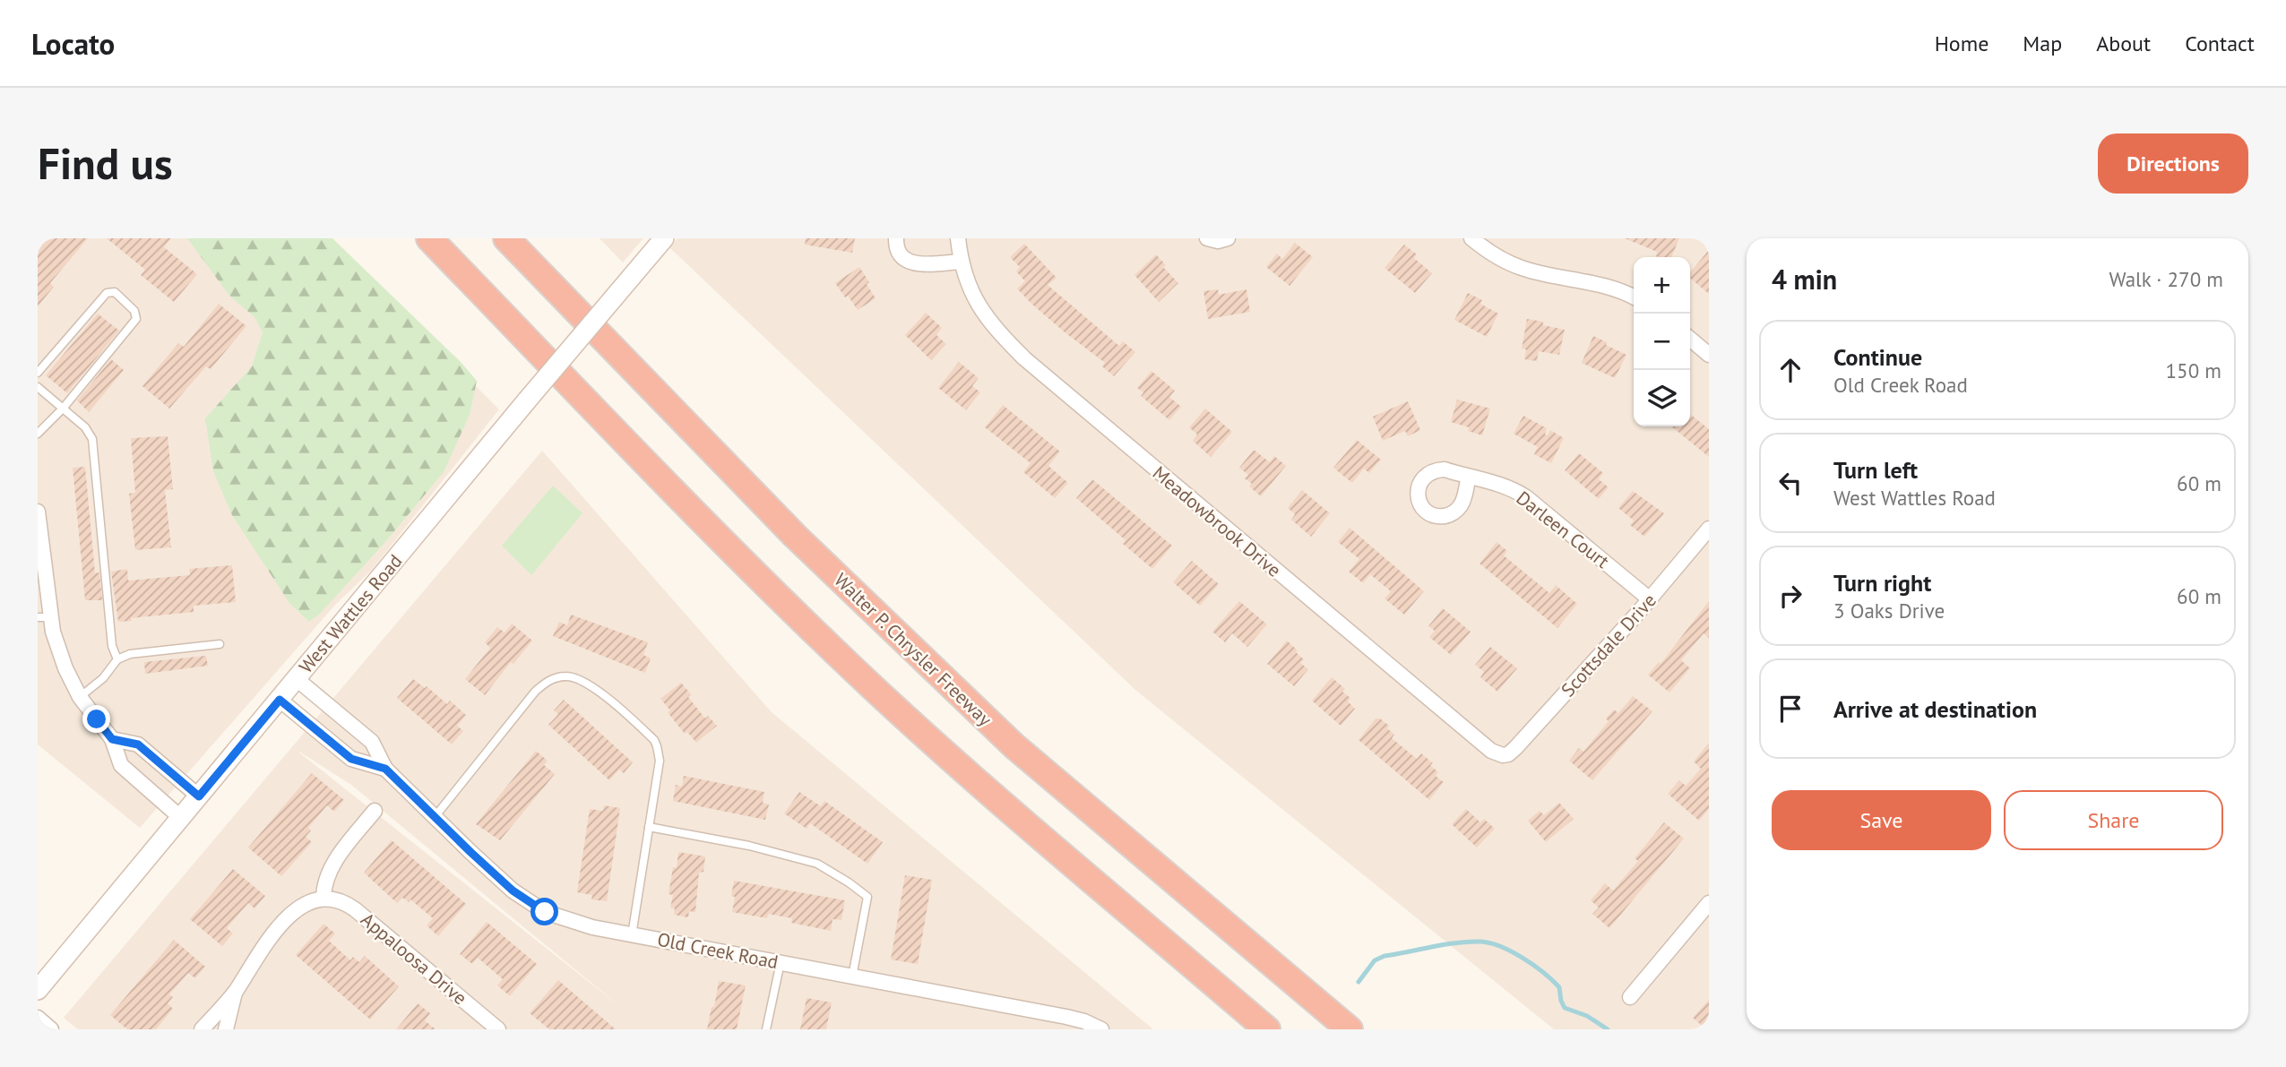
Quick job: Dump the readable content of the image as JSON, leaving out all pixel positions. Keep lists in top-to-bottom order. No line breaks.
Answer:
{"streets":{"highway":["Walter P. Chrysler Freeway"],"street":["Meadowbrook Drive","Darleen Court","West Wattles Road","Scottsdale Drive","Old Creek Road","Appaloosa Drive"]},"crossings":[["Meadowbrook Drive","Scottsdale Drive"],["Darleen Court","Scottsdale Drive"],["West Wattles Road","Old Creek Road"]],"page":{"header":"Locato","nav":["Home","Map","About","Contact"],"buttons":["Directions",["Save","Share"]],"title":"Find us","heading":["4 min","Walk · 270 m"],"map_buttons":["+","−"],"list":[["Continue","Old Creek Road","150 m"],["Turn left","West Wattles Road","60 m"],["Turn right","3 Oaks Drive","60 m"],"Arrive at destination"]}}
